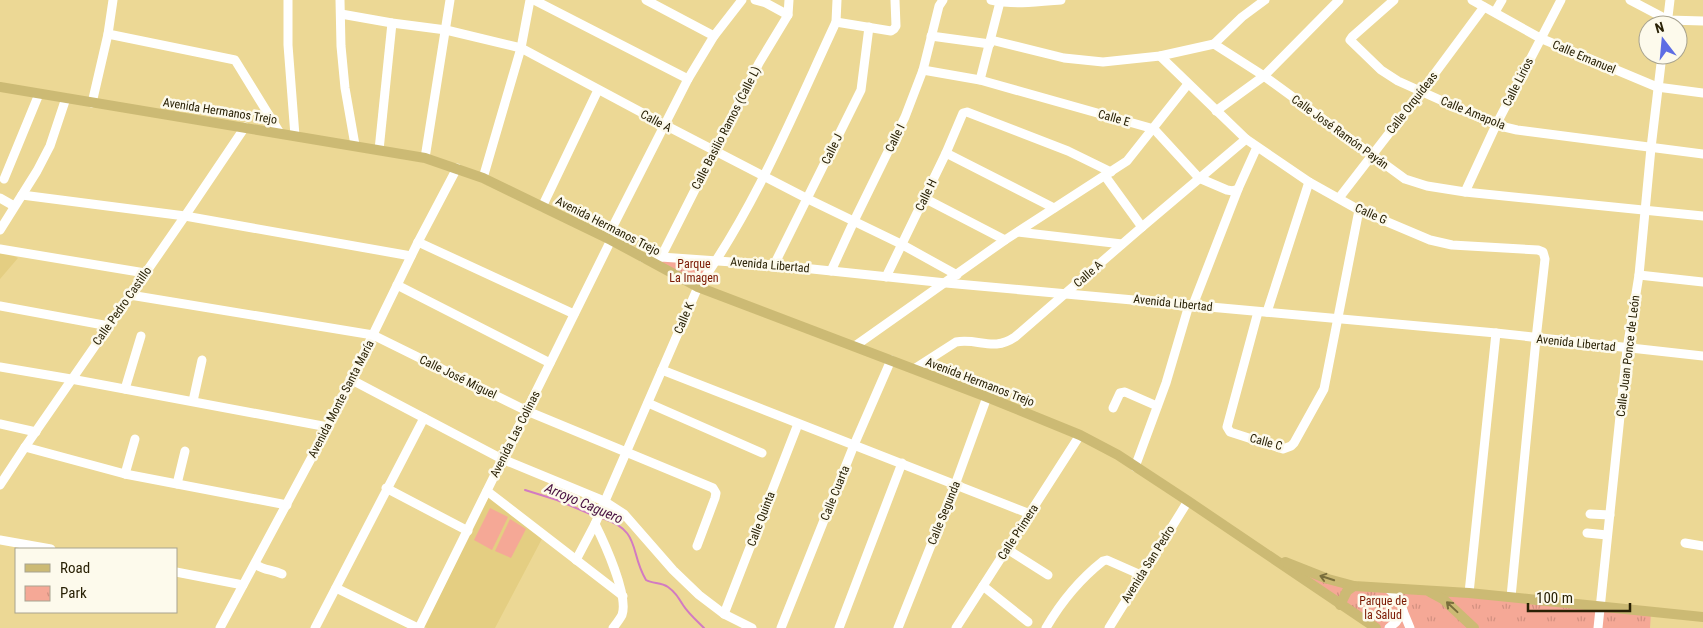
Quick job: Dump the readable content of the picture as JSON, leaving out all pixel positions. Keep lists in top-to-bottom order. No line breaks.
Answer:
{"streets":{"main road":["Avenida Hermanos Trejo"],"street":["Calle Emanuel","Calle Lirios","Calle Orquídeas","Calle Amapola","Calle E","Calle A","Calle Basilio Ramos (Calle L)","Calle José Ramón Payán","Calle I","Calle J","Calle H","Calle G","Avenida Libertad","Calle Pedro Castillo","Calle K","Calle Juan Ponce de León","Calle José Miguel","Avenida Monte Santa María","Avenida Las Colinas","Calle C","Calle Cuarta","Calle Segunda","Calle Quinta","Calle Primera","Avenida San Pedro"]},"crossings":[["Calle Emanuel","Calle Lirios"],["Calle Emanuel","Calle Orquídeas"],["Calle Emanuel","Calle Juan Ponce de León"],["Calle Lirios","Calle Amapola"],["Calle Lirios","Calle José Ramón Payán"],["Calle Orquídeas","Calle Amapola"],["Calle Orquídeas","Calle José Ramón Payán"],["Calle Orquídeas","Calle G"],["Avenida Hermanos Trejo","Calle A"],["Avenida Hermanos Trejo","Avenida Libertad"],["Avenida Hermanos Trejo","Calle Pedro Castillo"],["Avenida Hermanos Trejo","Calle K"],["Avenida Hermanos Trejo","Avenida Monte Santa María"],["Avenida Hermanos Trejo","Avenida Las Colinas"],["Avenida Hermanos Trejo","Calle Cuarta"],["Avenida Hermanos Trejo","Calle Segunda"],["Avenida Hermanos Trejo","Calle Primera"],["Avenida Hermanos Trejo","Avenida San Pedro"],["Calle Amapola","Calle Juan Ponce de León"],["Calle E","Calle I"],["Calle A","Calle Basilio Ramos (Calle L)"],["Calle A","Calle I"],["Calle A","Calle J"],["Calle A","Calle H"],["Calle A","Calle G"],["Calle A","Avenida Libertad"],["Calle A","Calle K"],["Calle A","Avenida Las Colinas"],["Calle Basilio Ramos (Calle L)","Avenida Libertad"],["Calle José Ramón Payán","Calle Juan Ponce de León"],["Calle I","Avenida Libertad"],["Calle J","Avenida Libertad"],["Calle H","Avenida Libertad"],["Calle G","Avenida Libertad"],["Calle G","Calle C"],["Avenida Libertad","Calle K"],["Avenida Libertad","Calle Juan Ponce de León"],["Avenida Libertad","Calle C"],["Calle Pedro Castillo","Calle José Miguel"],["Calle K","Calle José Miguel"],["Calle José Miguel","Avenida Monte Santa María"],["Calle José Miguel","Avenida Las Colinas"]],"water":["Arroyo Caguero"],"parks":["Parque La Imagen","Parque de la Salud"],"legend":["Road","Park"],"scale_bar":"100 m","north":"top"}
